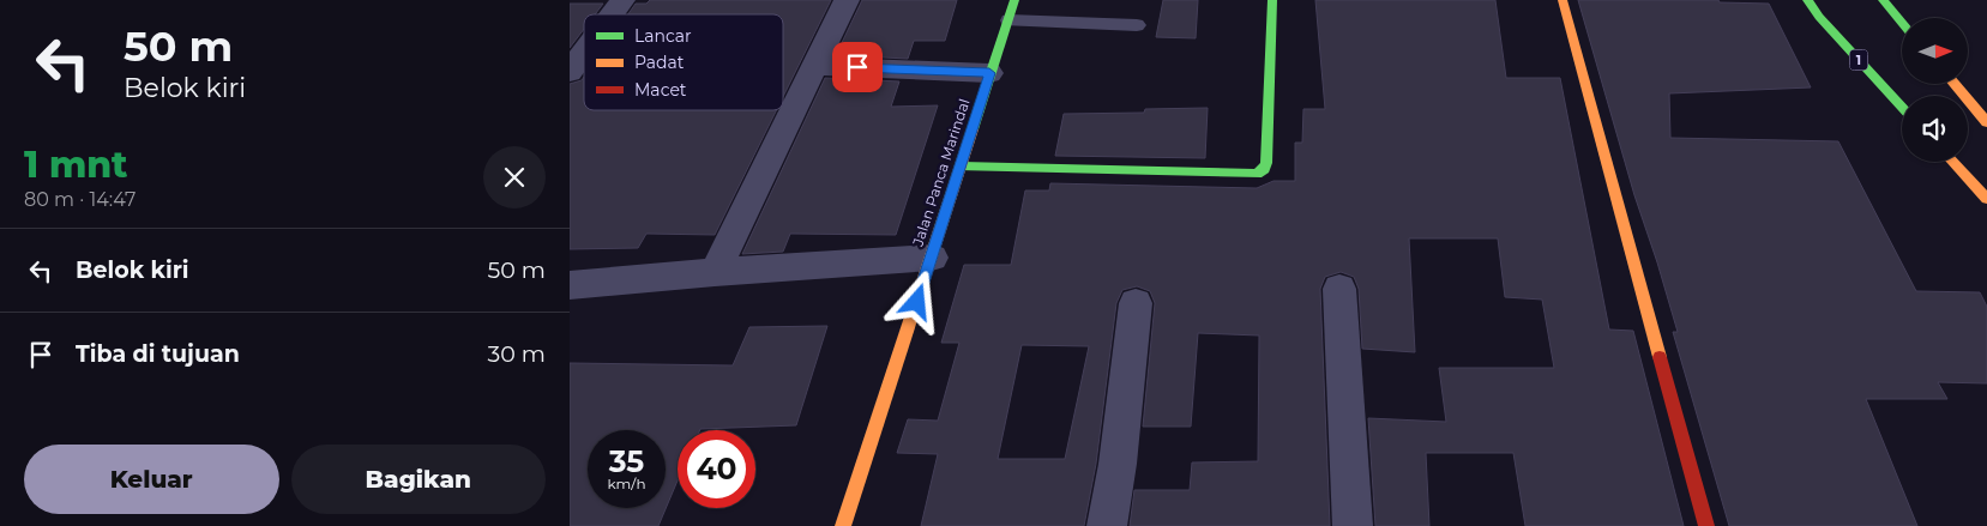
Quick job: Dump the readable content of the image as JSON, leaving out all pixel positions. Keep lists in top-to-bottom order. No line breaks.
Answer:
{"streets":{"main road":["1","Jalan Panca Marindal"]},"legend":["Lancar","Padat","Macet"],"north":"right","page":{"turn":["50 m","Belok kiri"],"heading":["1 mnt","80 m · 14:47"],"list":[{"name":"Belok kiri","value":"50 m"},{"name":"Tiba di tujuan","value":"30 m"}],"speed":"35 km/h","limit":"40","buttons":["Keluar","Bagikan"]}}
